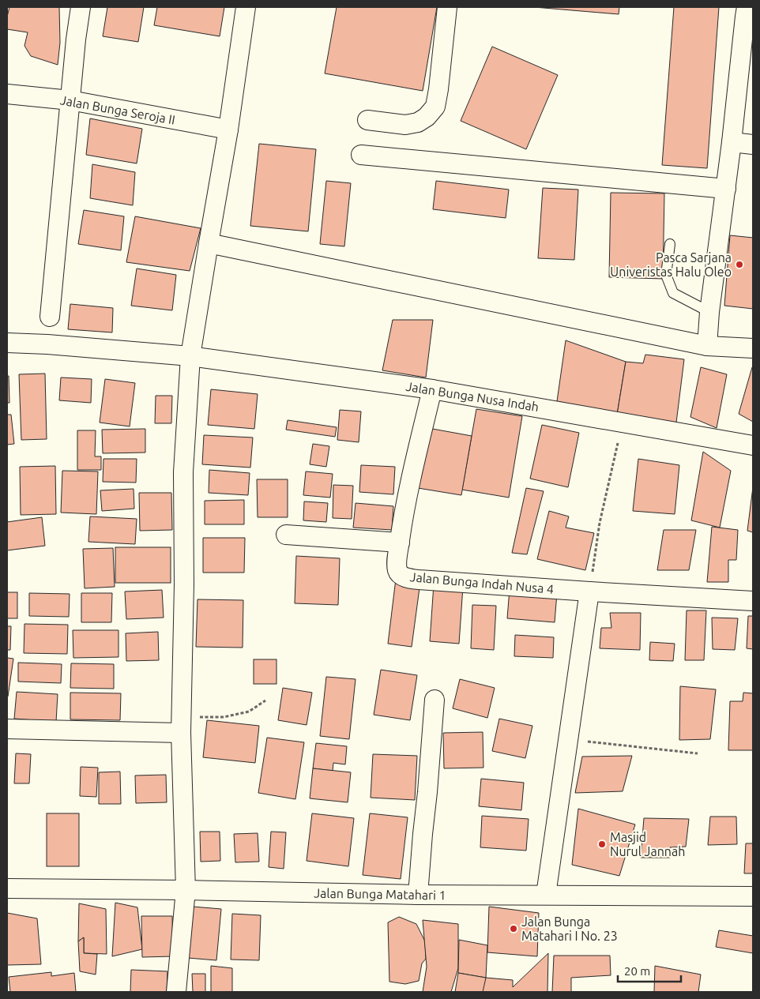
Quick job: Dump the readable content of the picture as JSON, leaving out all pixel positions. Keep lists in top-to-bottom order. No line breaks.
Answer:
{"streets":{"street":["Jalan Bunga Seroja II","Jalan Bunga Nusa Indah","Jalan Bunga Indah Nusa 4","Jalan Bunga Matahari 1"]},"crossings":[["Jalan Bunga Nusa Indah","Jalan Bunga Indah Nusa 4"]],"places":["Pasca Sarjana Univeristas Halu Oleo","Masjid Nurul Jannah","Jalan Bunga Matahari I No. 23"],"scale_bar":"20 m"}
